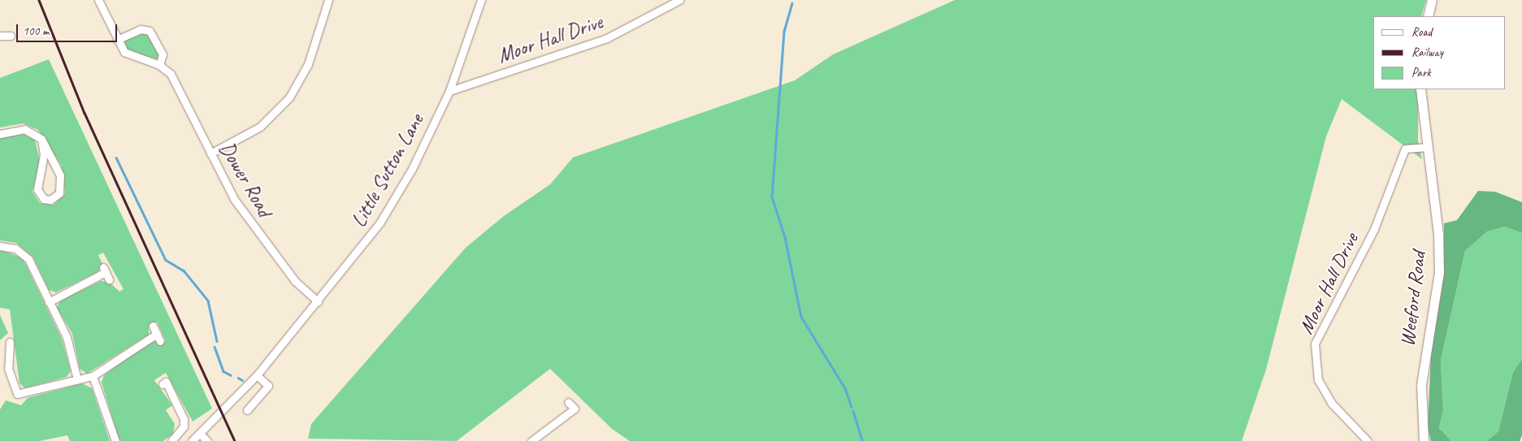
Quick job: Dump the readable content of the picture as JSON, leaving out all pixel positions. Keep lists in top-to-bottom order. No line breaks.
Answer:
{"streets":{"street":["Moor Hall Drive","Little Sutton Lane","Dower Road","Weeford Road"]},"crossings":[["Moor Hall Drive","Little Sutton Lane"],["Moor Hall Drive","Weeford Road"],["Little Sutton Lane","Dower Road"]],"legend":["Road","Railway","Park"],"scale_bar":"100 m"}
